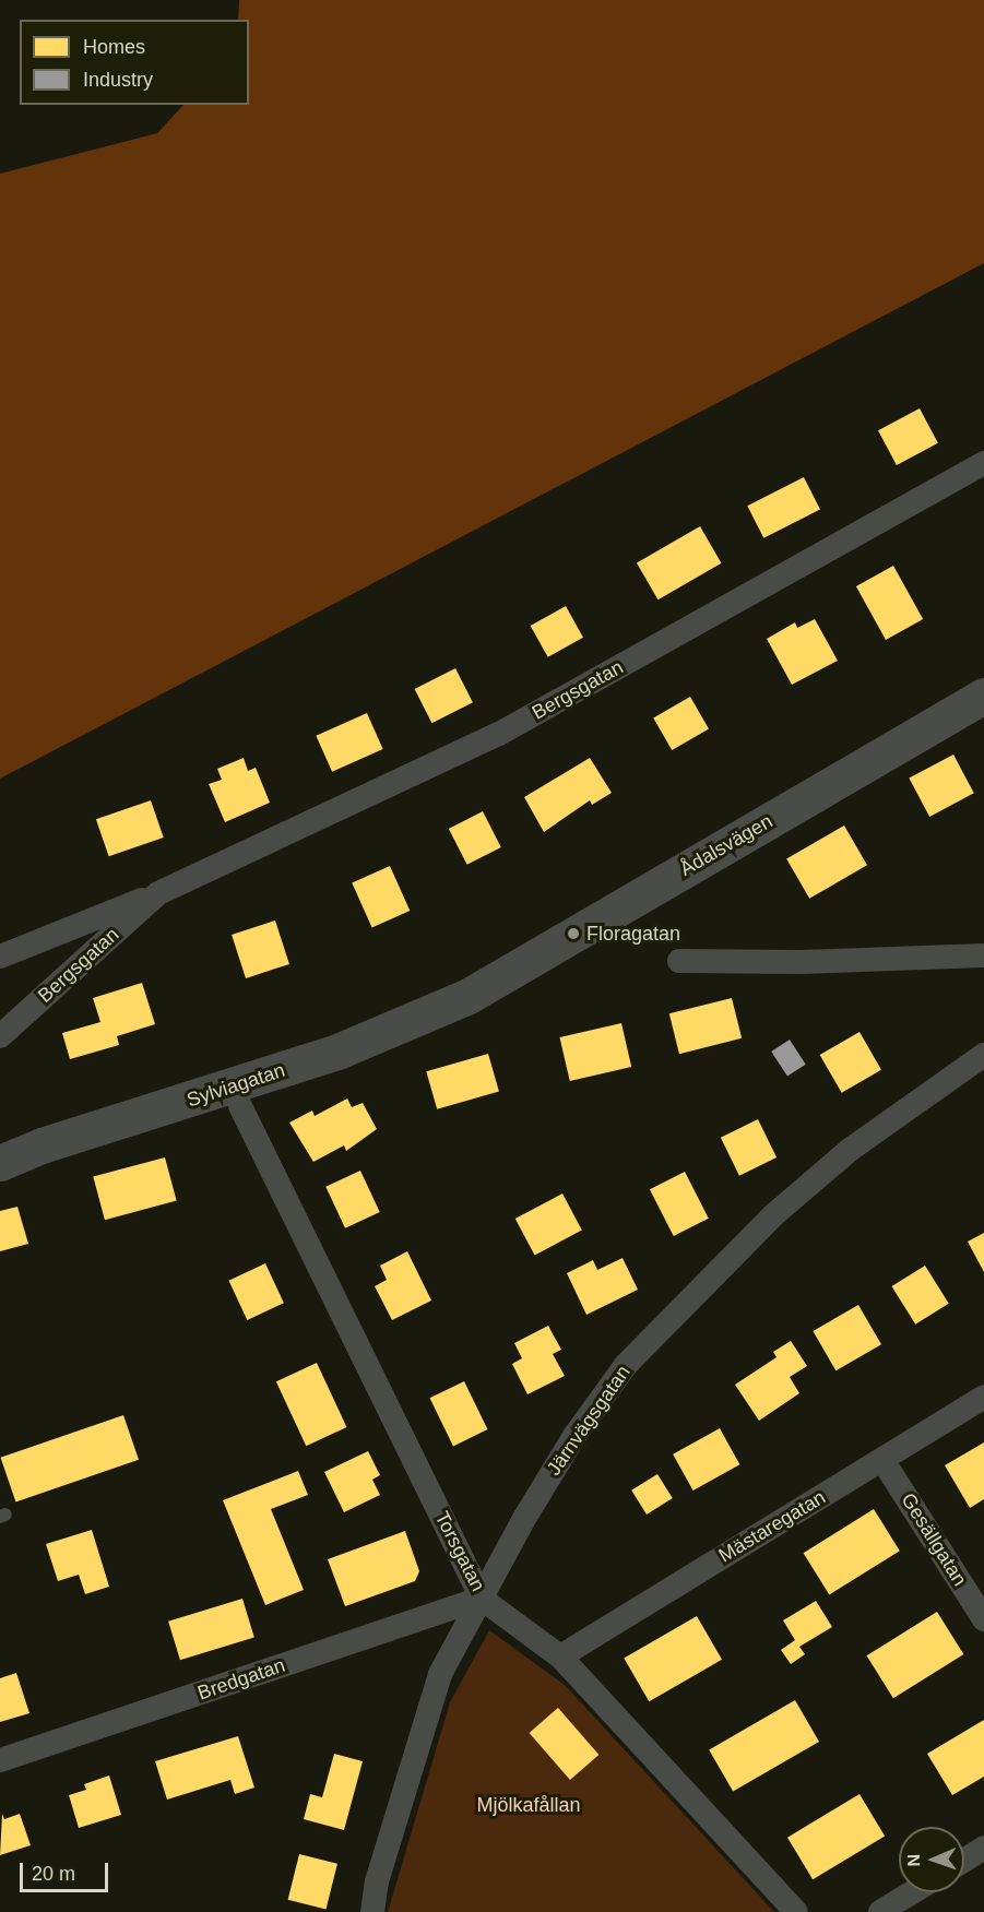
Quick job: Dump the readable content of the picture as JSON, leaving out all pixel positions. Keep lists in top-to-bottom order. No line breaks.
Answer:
{"streets":{"main road":["Ådalsvägen","Sylviagatan"],"street":["Bergsgatan","Järnvägsgatan","Mästaregatan","Gesällgatan","Torsgatan","Bredgatan"]},"crossings":[["Ådalsvägen","Sylviagatan"],["Järnvägsgatan","Torsgatan"],["Järnvägsgatan","Bredgatan"],["Mästaregatan","Gesällgatan"],["Mästaregatan","Torsgatan"],["Torsgatan","Bredgatan"]],"parks":["Mjölkafållan"],"places":["Floragatan"],"legend":["Homes","Industry"],"scale_bar":"20 m","north":"left"}
